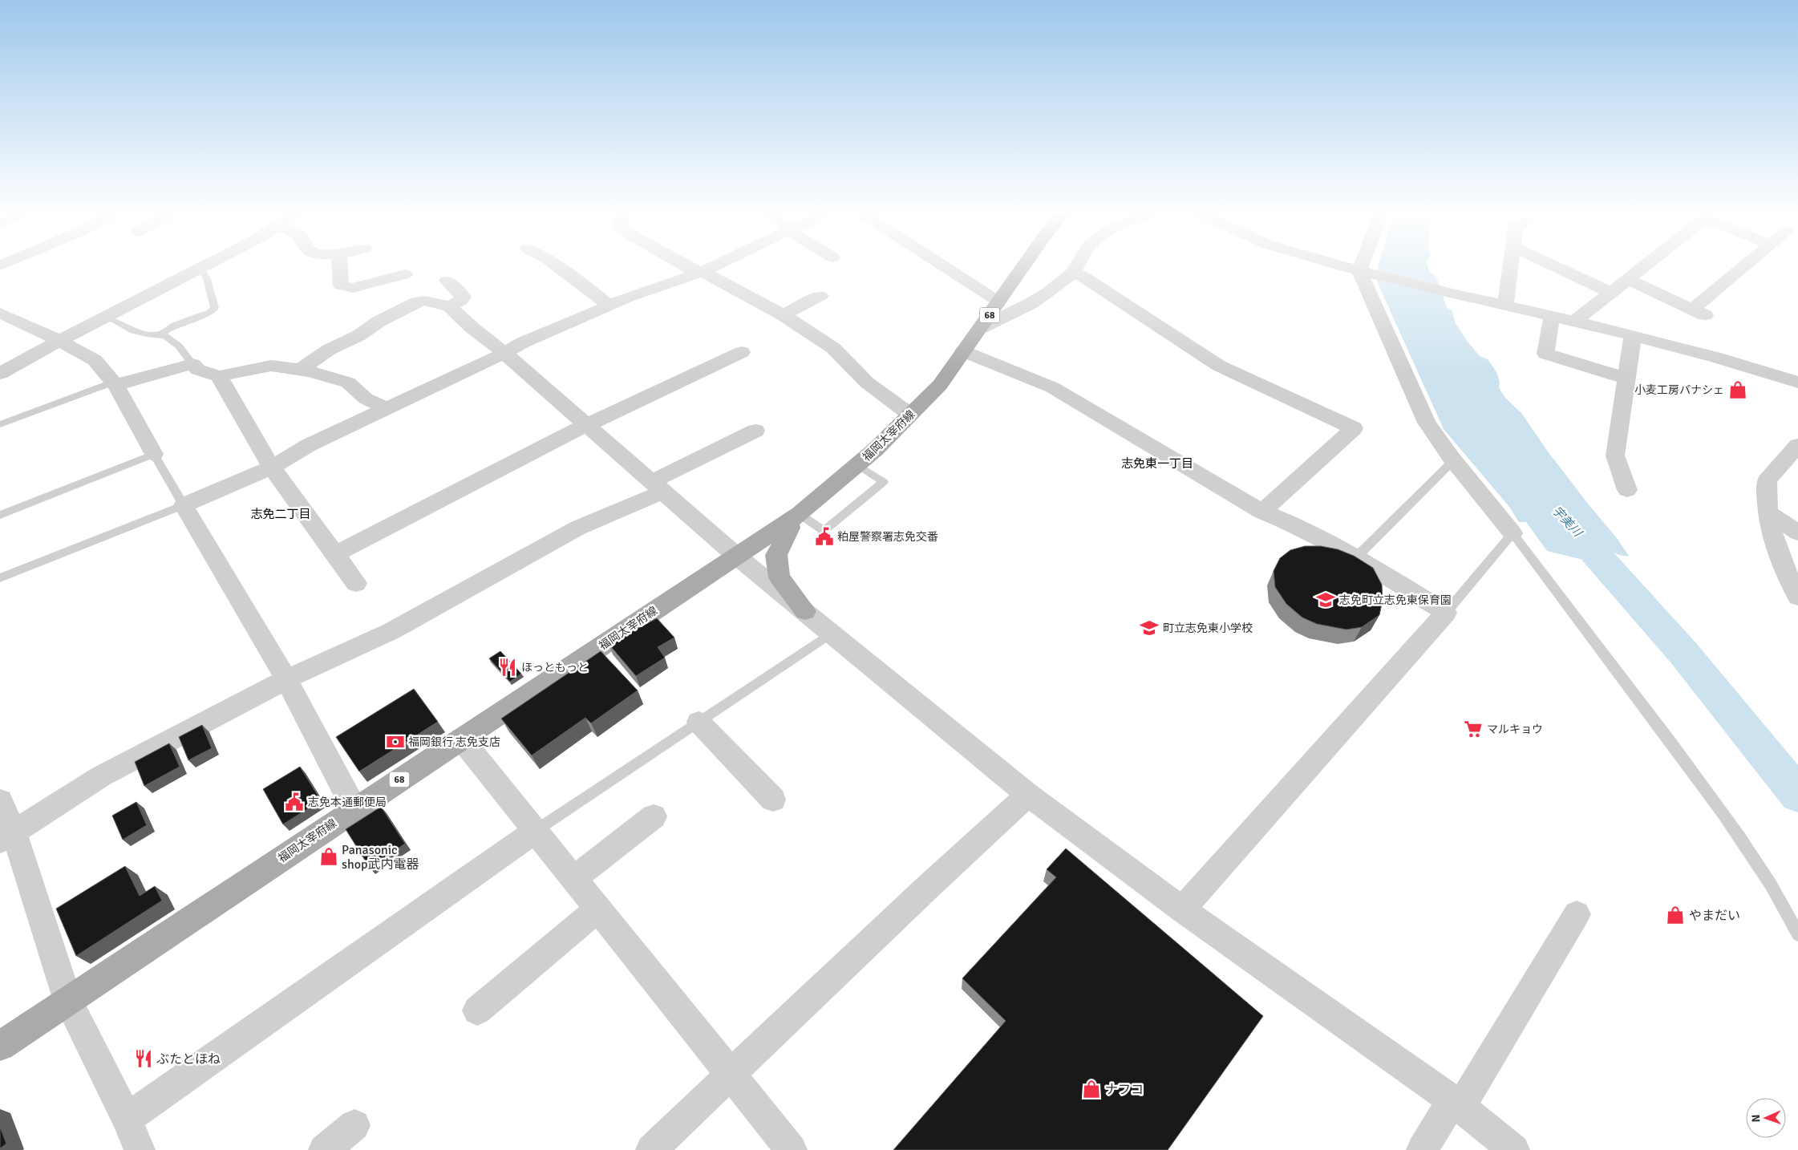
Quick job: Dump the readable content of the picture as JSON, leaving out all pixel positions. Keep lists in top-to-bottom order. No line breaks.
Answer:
{"streets":{"main road":["68","福岡太宰府線"]},"districts":["志免東一丁目","志免二丁目"],"water":["宇美川"],"places":{"shop":["小麦工房パナシェ","Panasonic shop武内電器","やまだい","ナフコ"],"public building":["粕屋警察署志免交番","志免本通郵便局"],"school or university":["志免町立志免東保育園","町立志免東小学校"],"restaurant":["ほっともっと","ぶたとほね"],"supermarket":["マルキョウ"],"bank":["福岡銀行 志免支店"]},"north":"left"}
